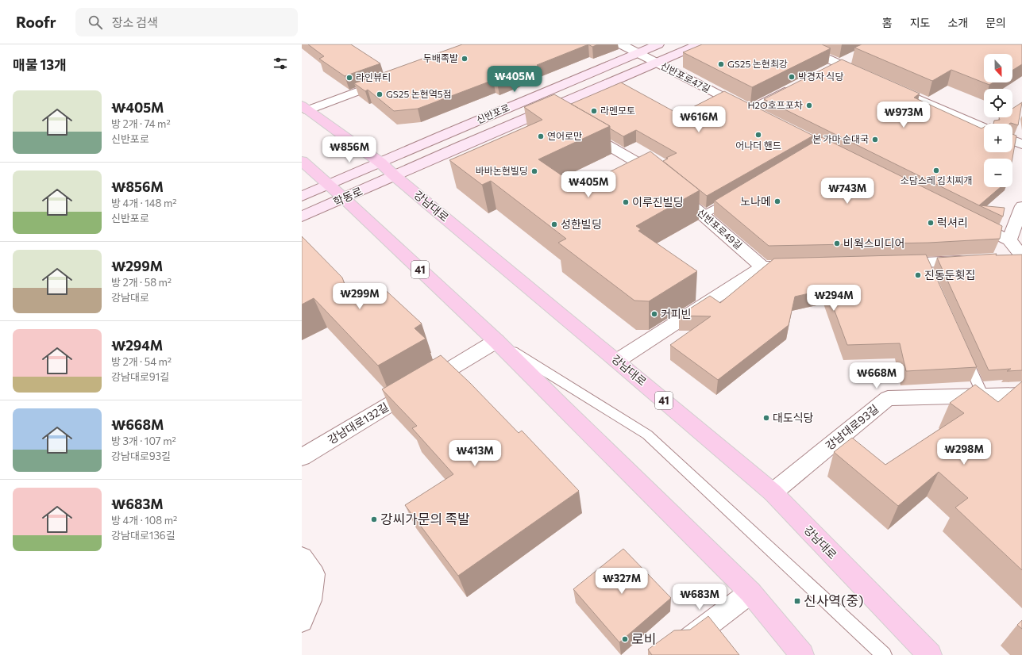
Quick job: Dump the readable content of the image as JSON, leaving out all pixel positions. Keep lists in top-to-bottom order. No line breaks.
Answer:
{"streets":{"main road":["신반포로","학동로","강남대로","41"],"street":["신반포로47길","신반포로49길","강남대로132길","강남대로93길"]},"crossings":[["신반포로47길","신반포로"],["신반포로","학동로"],["신반포로","강남대로"],["신반포로","41"],["학동로","강남대로"],["학동로","41"],["강남대로","강남대로93길"],["41","강남대로132길"]],"places":{"other":["두배족발","GS25 논현최강","박경자 식당","라인뷰티","GS25 논현역5점","H2O호프포차","라멘모토","어나더 핸드","연어로만","본 가마 순대국","소담스레 김치찌개","바바논현빌딩","노나메","이루진빌딩","럭셔리","성한빌딩","비웍스미디어","진동둔횟집","커피빈","대도식당","강씨가문의 족발","로비"],"transit":["신사역(중)"]},"north":"bottom","page":{"header":"Roofr","search":"장소 검색","nav":["홈","지도","소개","문의"],"heading":"매물 13개","map_buttons":["+","−"],"price":["₩405M","₩973M","₩616M","₩856M","₩405M","₩743M","₩299M","₩294M","₩668M","₩298M","₩413M","₩327M","₩683M"],"list":[{"name":"₩405M","note":"방 2개 · 74 m² · 신반포로"},{"name":"₩856M","note":"방 4개 · 148 m² · 신반포로"},{"name":"₩299M","note":"방 2개 · 58 m² · 강남대로"},{"name":"₩294M","note":"방 2개 · 54 m² · 강남대로91길"},{"name":"₩668M","note":"방 3개 · 107 m² · 강남대로93길"},{"name":"₩683M","note":"방 4개 · 108 m² · 강남대로136길"}]}}
